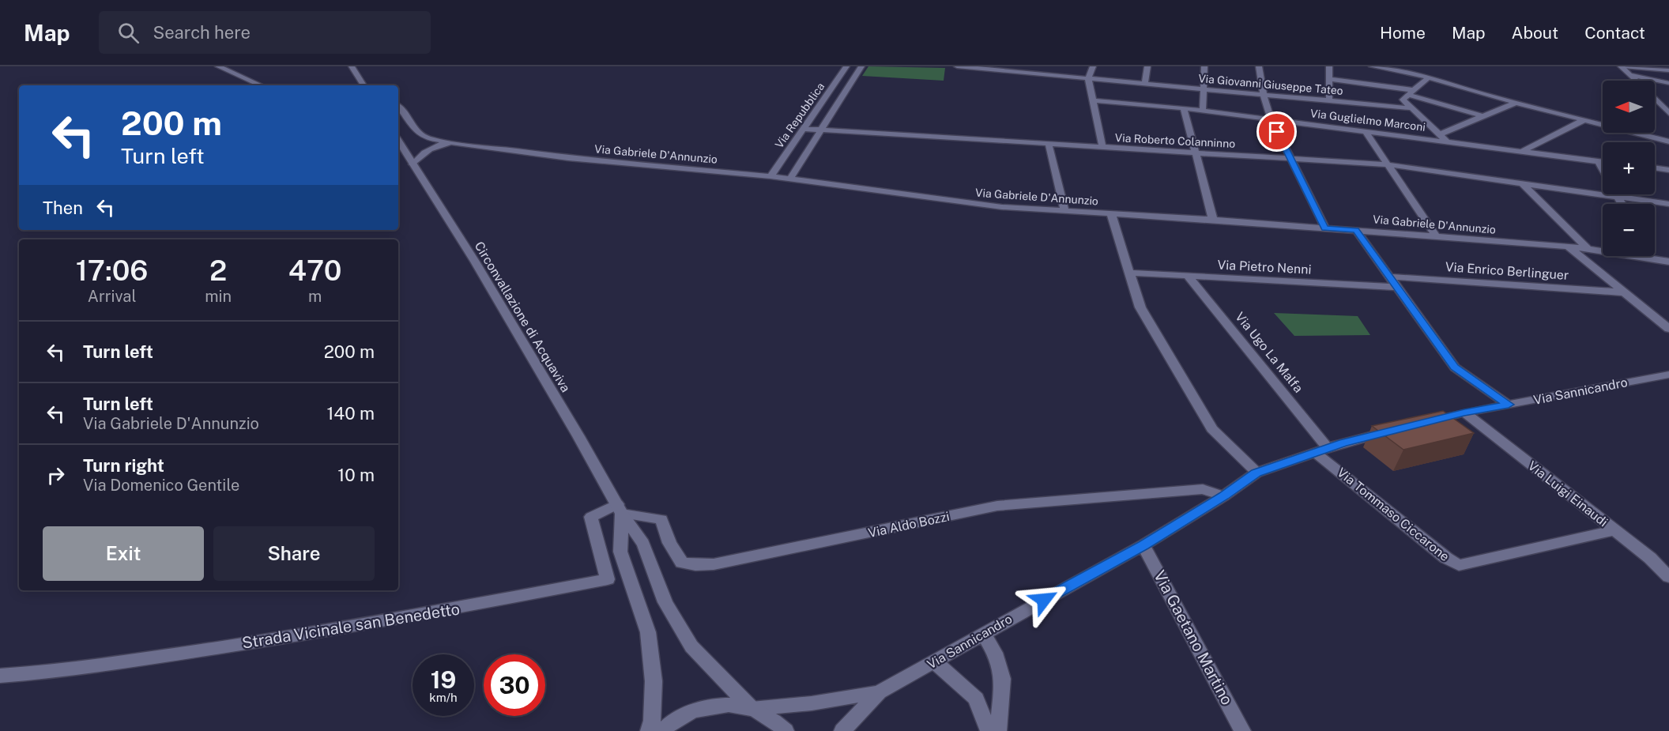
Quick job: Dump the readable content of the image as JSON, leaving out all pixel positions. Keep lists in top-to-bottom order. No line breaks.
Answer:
{"streets":{"street":["Via Giovanni Giuseppe Tateo","Via Repubblica","Via Guglielmo Marconi","Via Roberto Colanninno","Via Gabriele D'Annunzio","Via Pietro Nenni","Via Enrico Berlinguer","Circonvallazione di Acquaviva","Via Ugo La Malfa","Via Sannicandro","Via Luigi Einaudi","Via Tommaso Ciccarone","Via Aldo Bozzi","Strada Vicinale san Benedetto","Via Gaetano Martino"]},"crossings":[["Via Repubblica","Via Roberto Colanninno"],["Via Repubblica","Via Gabriele D'Annunzio"],["Via Gabriele D'Annunzio","Circonvallazione di Acquaviva"],["Via Pietro Nenni","Via Ugo La Malfa"],["Circonvallazione di Acquaviva","Via Aldo Bozzi"],["Circonvallazione di Acquaviva","Strada Vicinale san Benedetto"],["Via Ugo La Malfa","Via Sannicandro"],["Via Ugo La Malfa","Via Tommaso Ciccarone"],["Via Sannicandro","Via Luigi Einaudi"],["Via Sannicandro","Via Tommaso Ciccarone"],["Via Sannicandro","Via Aldo Bozzi"],["Via Sannicandro","Via Gaetano Martino"],["Via Luigi Einaudi","Via Tommaso Ciccarone"],["Via Aldo Bozzi","Strada Vicinale san Benedetto"]],"north":"left","page":{"header":"Map","search":"Search here","nav":["Home","Map","About","Contact"],"map_buttons":["+","−"],"turn":["200 m","Turn left"],"then":"Then","eta":["17:06","Arrival","2","min","470","m"],"list":[{"name":"Turn left","value":"200 m"},{"name":"Turn left","note":"Via Gabriele D'Annunzio","value":"140 m"},{"name":"Turn right","note":"Via Domenico Gentile","value":"10 m"}],"buttons":["Exit","Share"],"speed":"19 km/h","limit":"30"}}
